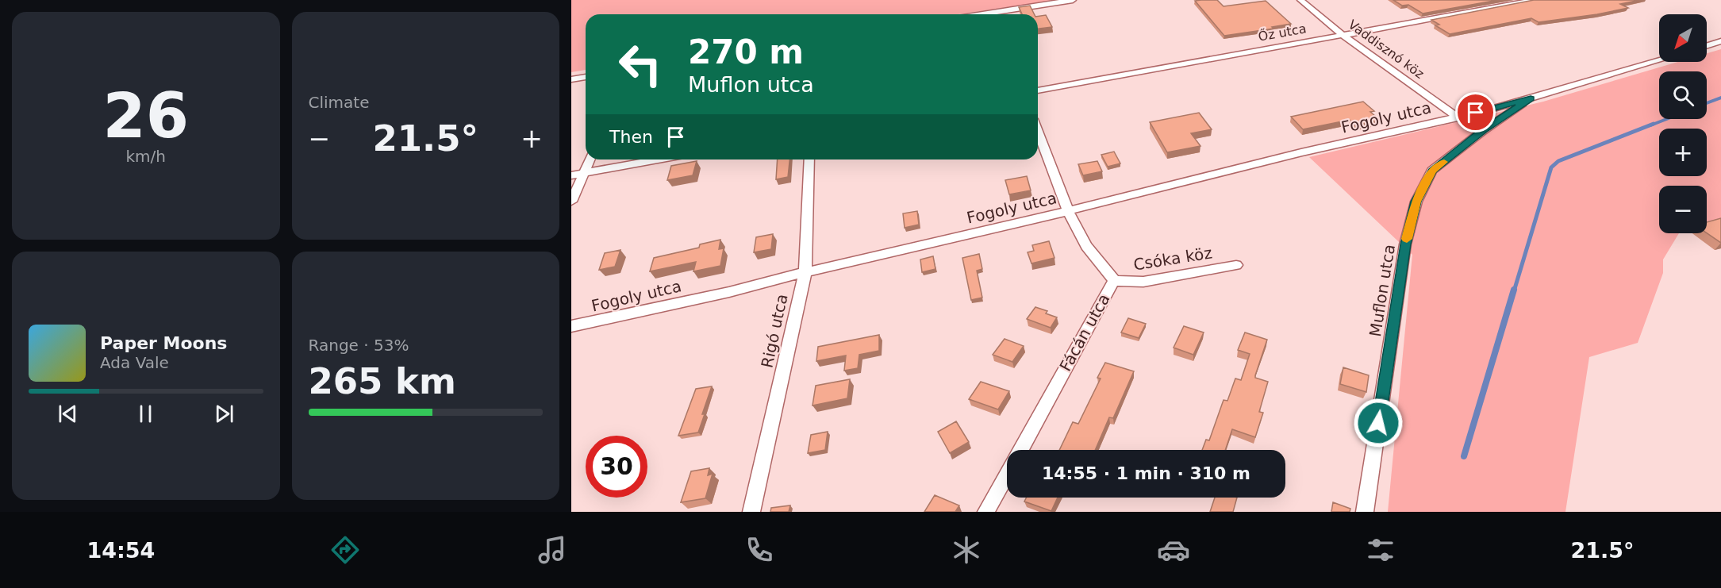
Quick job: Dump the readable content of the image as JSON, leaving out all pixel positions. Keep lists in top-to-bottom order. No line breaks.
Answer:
{"streets":{"street":["Őz utca","Vaddisznó köz","Fogoly utca","Csóka köz","Muflon utca","Rigó utca","Fácán utca"]},"crossings":[["Őz utca","Vaddisznó köz"],["Vaddisznó köz","Fogoly utca"],["Vaddisznó köz","Muflon utca"],["Fogoly utca","Muflon utca"],["Fogoly utca","Rigó utca"],["Fogoly utca","Fácán utca"],["Csóka köz","Fácán utca"]],"north":"bottom left","page":{"tile":[["26","km/h"],"Climate",["Range · 53%","265 km"]],"map_buttons":["+","−"],"turn":["270 m","Muflon utca"],"then":"Then","heat":["−","21.5°","+"],"song":["Paper Moons","Ada Vale"],"limit":"30","trip":"14:55 · 1 min · 310 m","tabs":["14:54","21.5°"]}}
